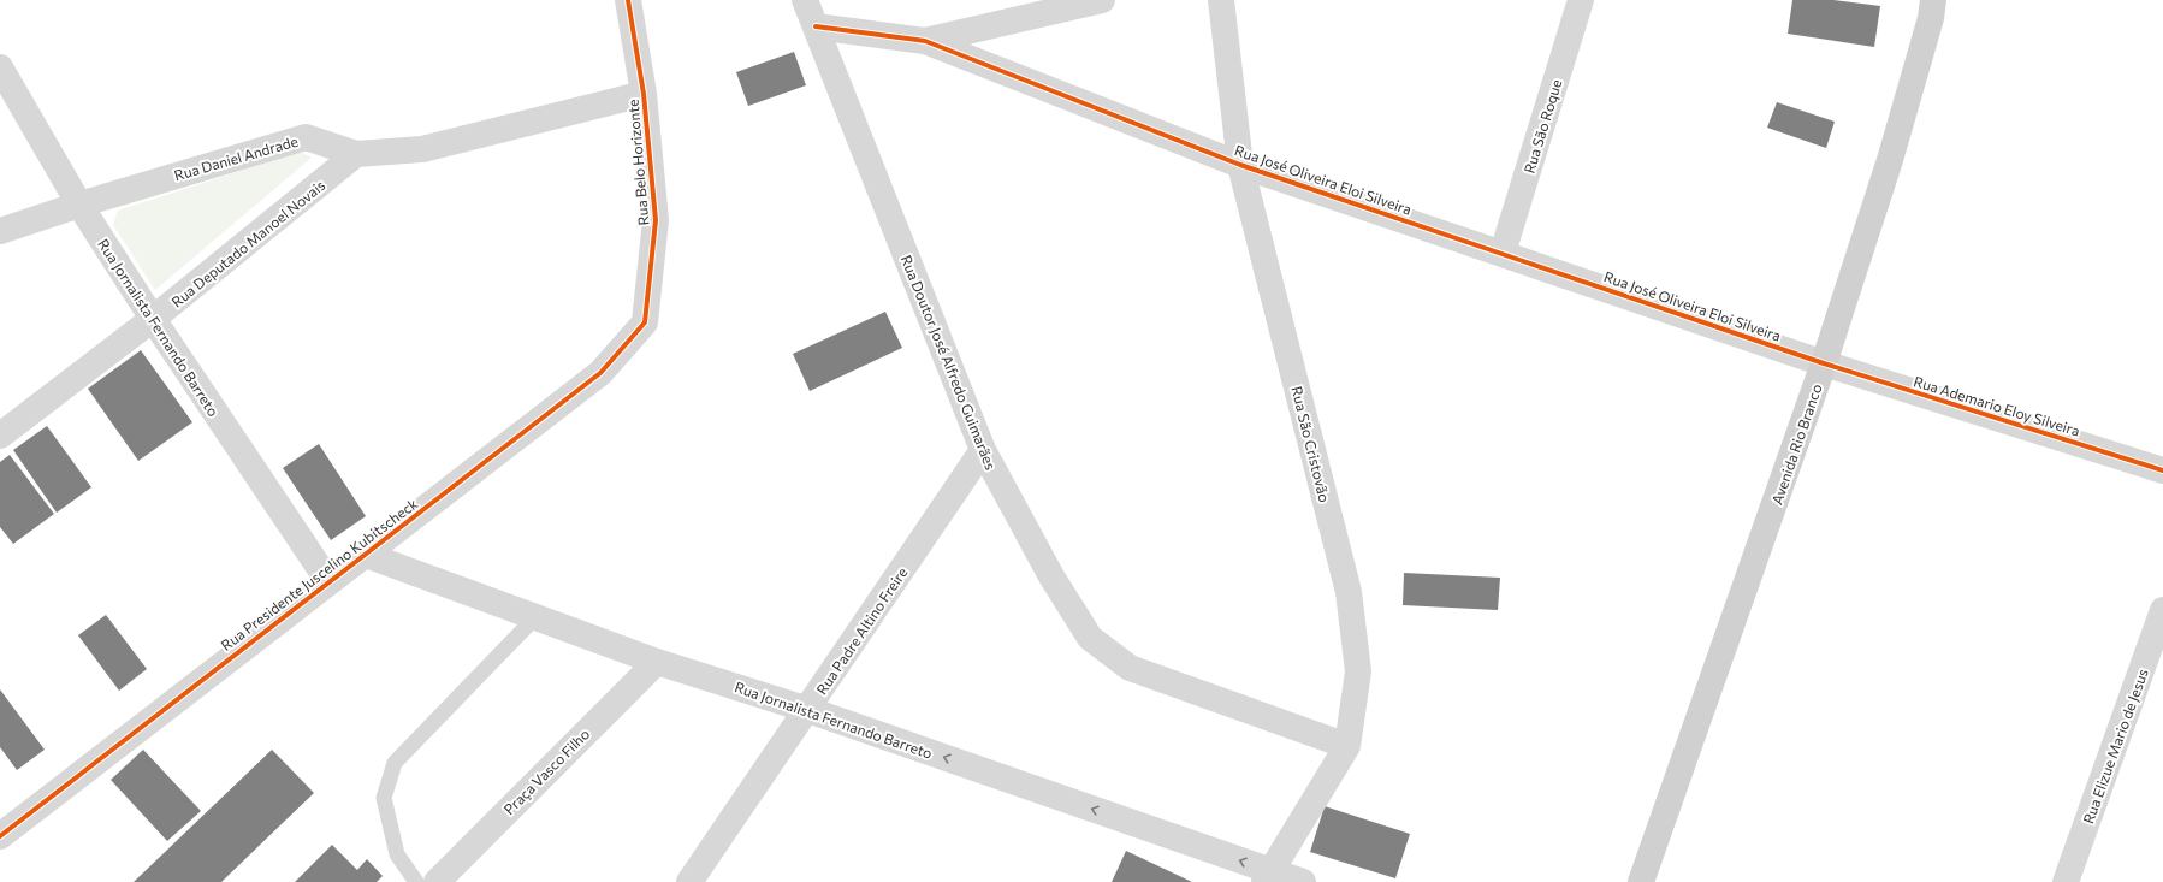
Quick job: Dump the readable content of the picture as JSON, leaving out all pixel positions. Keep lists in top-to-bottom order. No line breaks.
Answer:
{"streets":{"main road":["Avenida Rio Branco"],"street":["Rua São Roque","Rua Daniel Andrade","Rua Belo Horizonte","Rua José Oliveira Eloi Silveira","Rua Deputado Manoel Novais","Rua Jornalista Fernando Barreto","Rua Doutor José Alfredo Guimarães","Rua Ademario Eloy Silveira","Rua São Cristovão","Rua Presidente Juscelino Kubitscheck","Rua Padre Altino Freire","Rua Elizue Mario de Jesus","Praça Vasco Filho"]},"crossings":[["Rua São Roque","Rua José Oliveira Eloi Silveira"],["Rua Daniel Andrade","Rua Belo Horizonte"],["Rua Daniel Andrade","Rua Deputado Manoel Novais"],["Rua Daniel Andrade","Rua Jornalista Fernando Barreto"],["Rua Belo Horizonte","Rua Presidente Juscelino Kubitscheck"],["Rua José Oliveira Eloi Silveira","Rua Doutor José Alfredo Guimarães"],["Rua José Oliveira Eloi Silveira","Rua Ademario Eloy Silveira"],["Rua José Oliveira Eloi Silveira","Rua São Cristovão"],["Rua José Oliveira Eloi Silveira","Avenida Rio Branco"],["Rua Deputado Manoel Novais","Rua Jornalista Fernando Barreto"],["Rua Jornalista Fernando Barreto","Rua São Cristovão"],["Rua Jornalista Fernando Barreto","Rua Presidente Juscelino Kubitscheck"],["Rua Jornalista Fernando Barreto","Rua Padre Altino Freire"],["Rua Jornalista Fernando Barreto","Praça Vasco Filho"],["Rua Doutor José Alfredo Guimarães","Rua São Cristovão"],["Rua Doutor José Alfredo Guimarães","Rua Padre Altino Freire"],["Rua Ademario Eloy Silveira","Avenida Rio Branco"]]}
